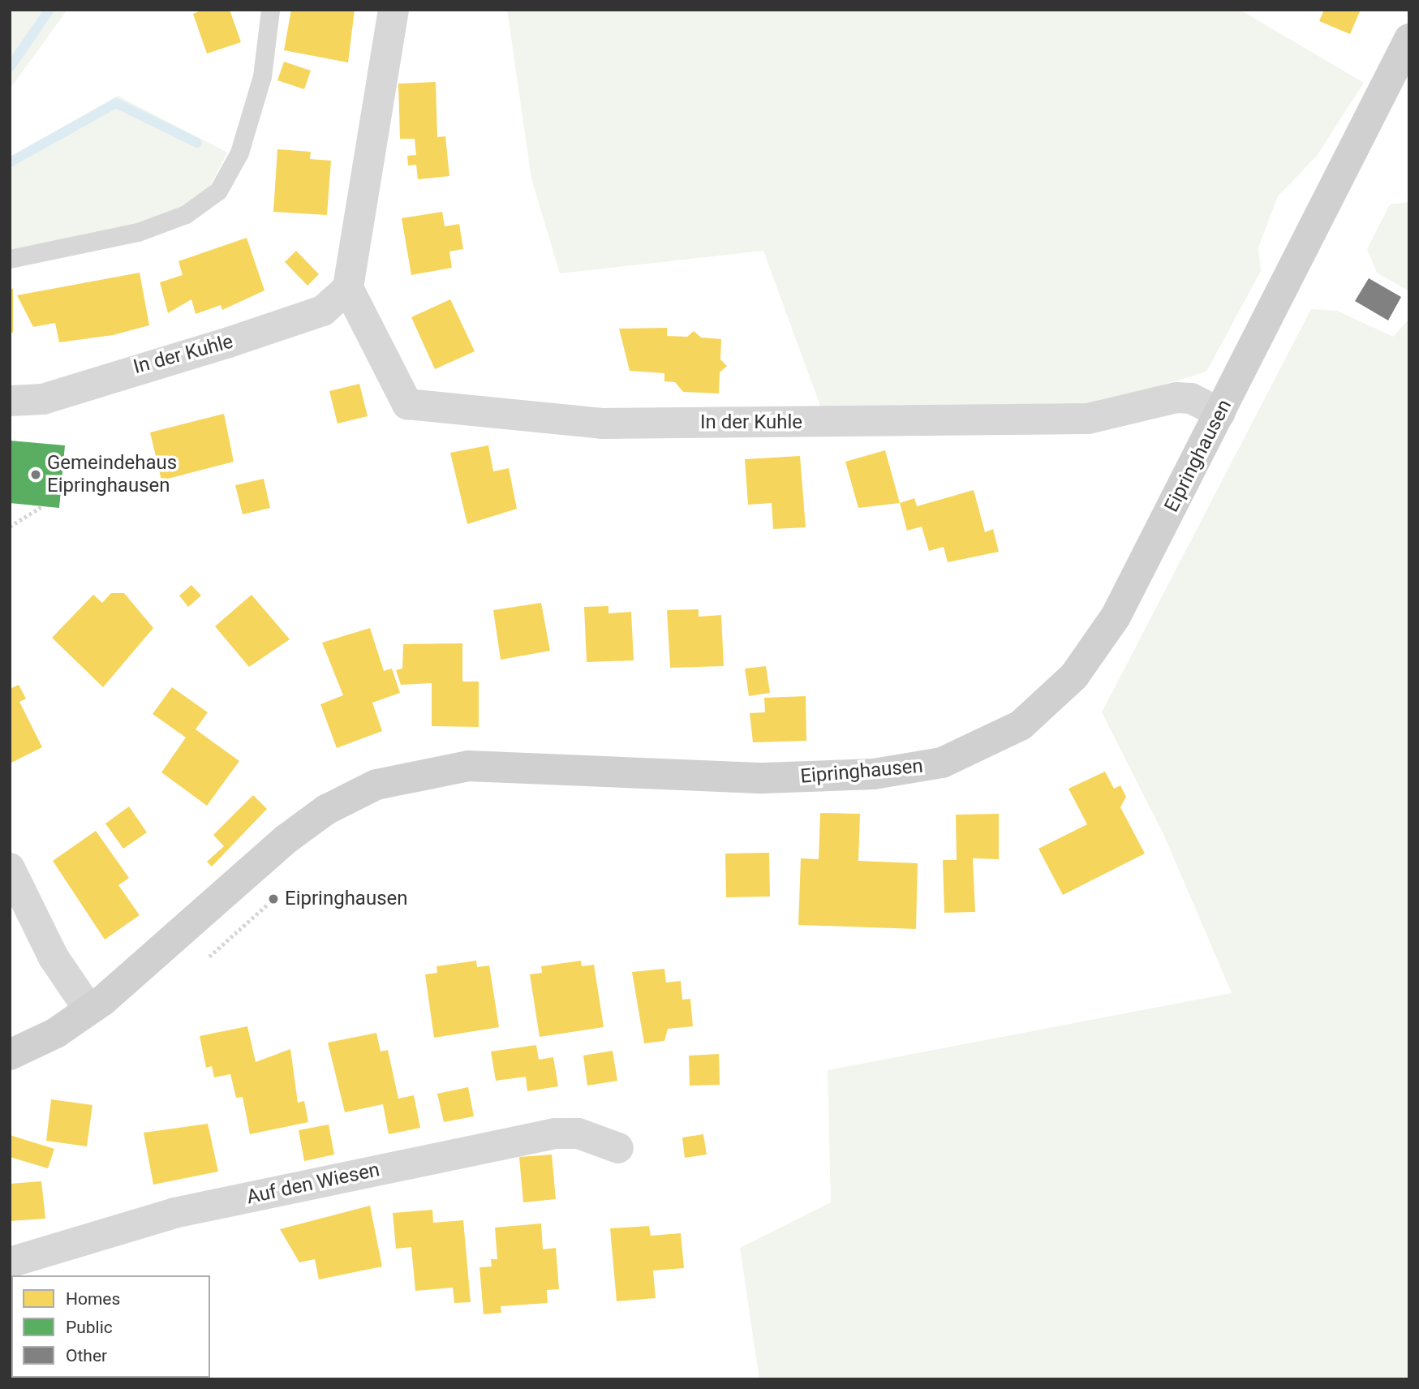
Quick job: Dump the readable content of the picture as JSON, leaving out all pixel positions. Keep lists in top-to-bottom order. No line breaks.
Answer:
{"streets":{"main road":["Eipringhausen"],"street":["In der Kuhle","Auf den Wiesen"]},"crossings":[["In der Kuhle","Eipringhausen"]],"places":["Gemeindehaus Eipringhausen","Eipringhausen"],"legend":["Homes","Public","Other"]}
